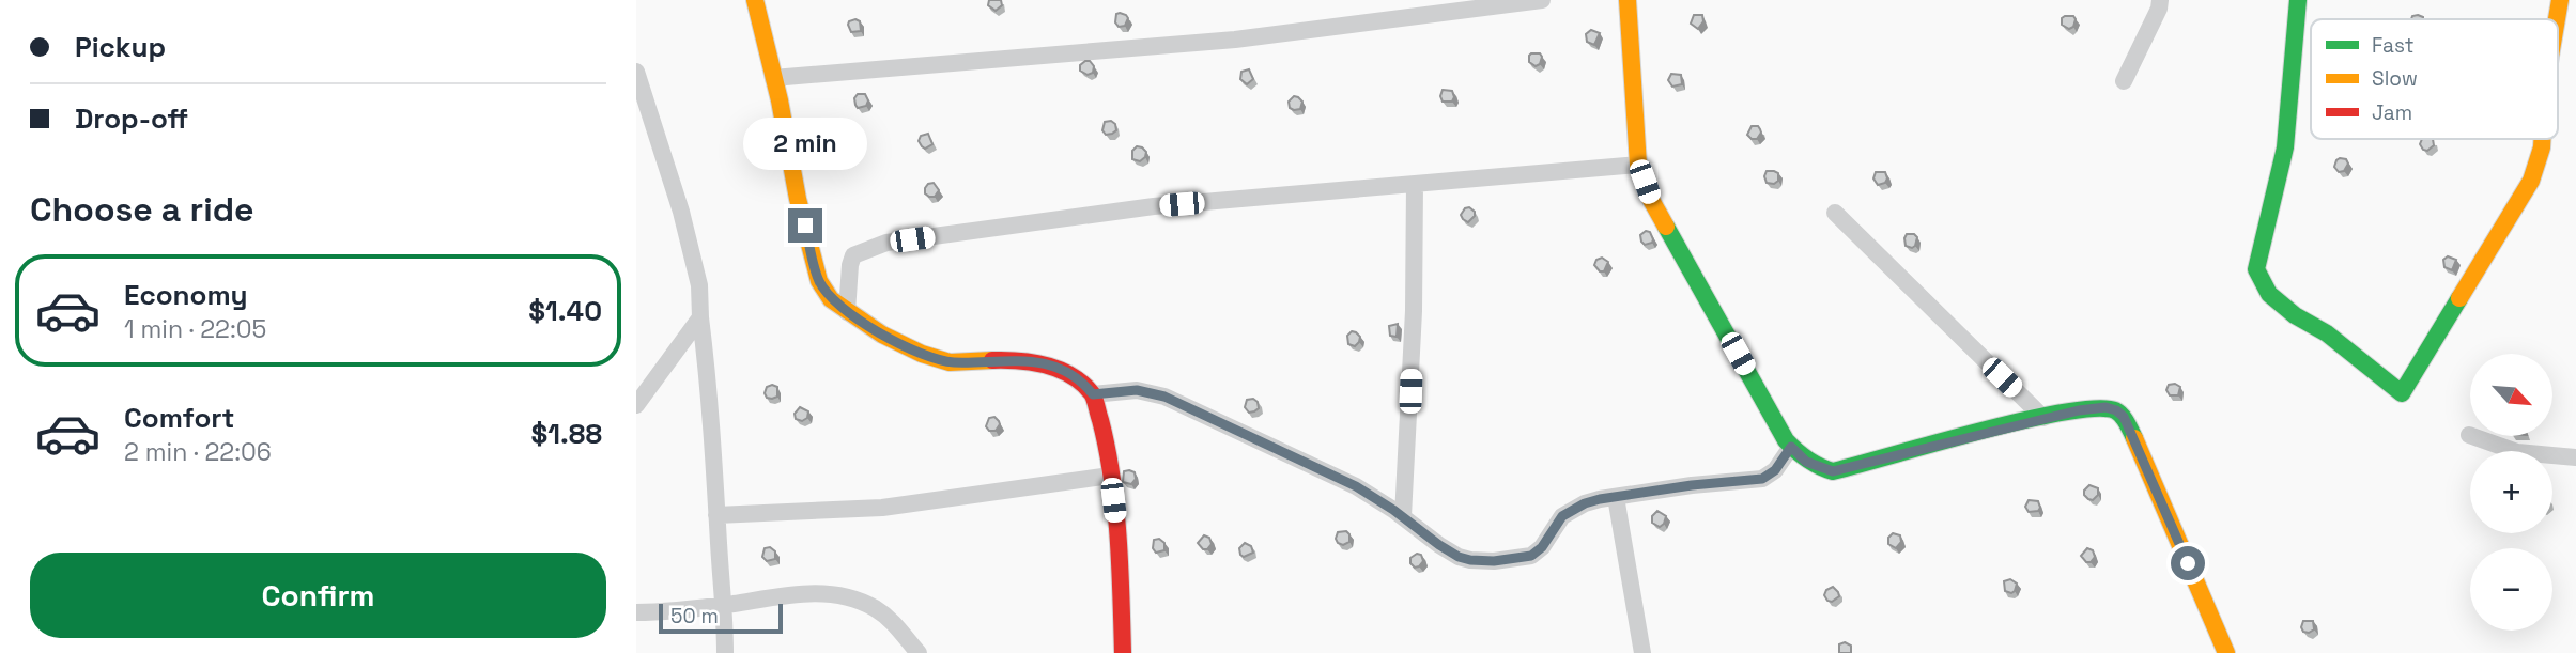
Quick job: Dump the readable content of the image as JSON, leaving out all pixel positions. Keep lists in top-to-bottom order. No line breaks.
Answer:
{"legend":["Fast","Slow","Jam"],"scale_bar":"50 m","north":"bottom right","page":{"banner":["Pickup","Drop-off"],"bubble":"2 min","heading":"Choose a ride","list":[{"name":"Economy","note":"1 min · 22:05","value":"$1.40"},{"name":"Comfort","note":"2 min · 22:06","value":"$1.88"}],"map_buttons":["+","−"],"buttons":"Confirm","scale":"50 m"}}
